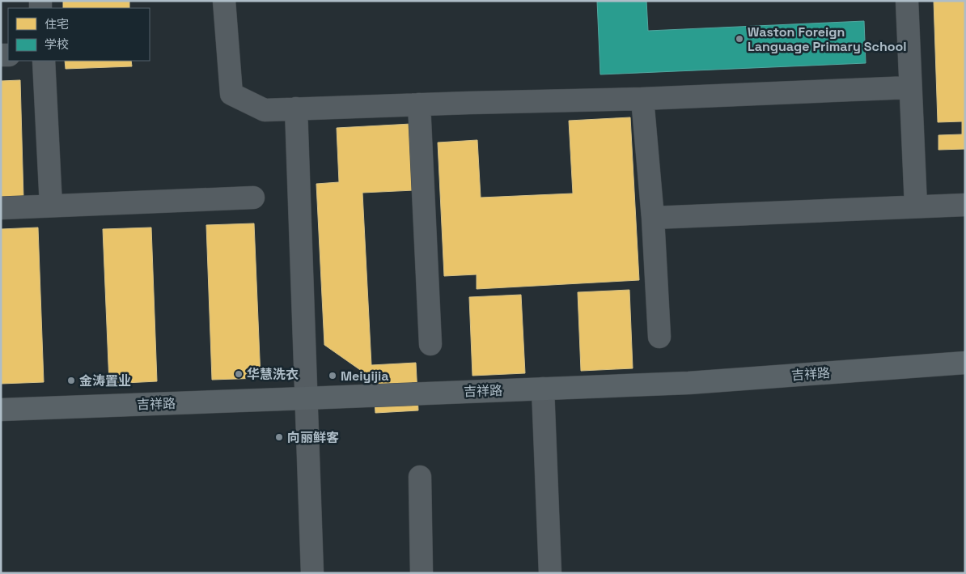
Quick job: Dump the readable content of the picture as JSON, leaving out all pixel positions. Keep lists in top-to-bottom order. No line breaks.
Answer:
{"streets":{"street":["吉祥路"]},"places":["Waston Foreign Language Primary School","华慧洗衣","Meiyijia","金涛置业","向丽鲜客"],"legend":["住宅","学校"]}
